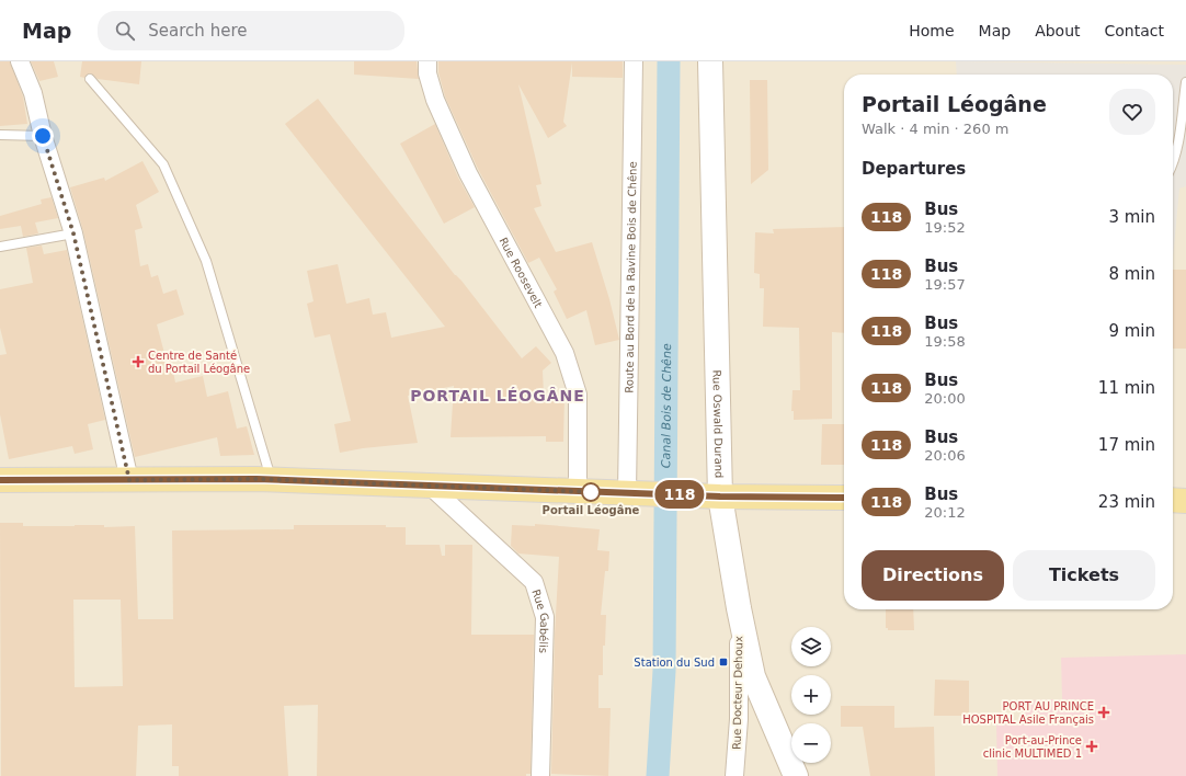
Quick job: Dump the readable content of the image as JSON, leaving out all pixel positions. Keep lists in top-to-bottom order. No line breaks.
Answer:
{"streets":{"main road":["Rue Oswald Durand"],"street":["Rue Roosevelt","Route au Bord de la Ravine Bois de Chêne","Rue Gabélis","Rue Docteur Dehoux"]},"crossings":[["Rue Oswald Durand","Rue Docteur Dehoux"]],"districts":["PORTAIL LÉOGÂNE"],"water":["Canal Bois de Chêne"],"places":{"health":["Centre de Santé du Portail Léogâne","PORT AU PRINCE HOSPITAL Asile Français","Port-au-Prince clinic MULTIMED 1"],"other":["Portail Léogâne"],"transit":["Station du Sud"]},"lines":["bus line 118"],"page":{"header":"Map","search":"Search here","nav":["Home","Map","About","Contact"],"on_map":"118","heading":[["Portail Léogâne","Walk · 4 min · 260 m"],"Departures"],"list":[{"mark":"118","name":"Bus","note":"19:52","value":"3 min"},{"mark":"118","name":"Bus","note":"19:57","value":"8 min"},{"mark":"118","name":"Bus","note":"19:58","value":"9 min"},{"mark":"118","name":"Bus","note":"20:00","value":"11 min"},{"mark":"118","name":"Bus","note":"20:06","value":"17 min"},{"mark":"118","name":"Bus","note":"20:12","value":"23 min"}],"buttons":["Directions","Tickets"],"map_buttons":["+","−"]}}
